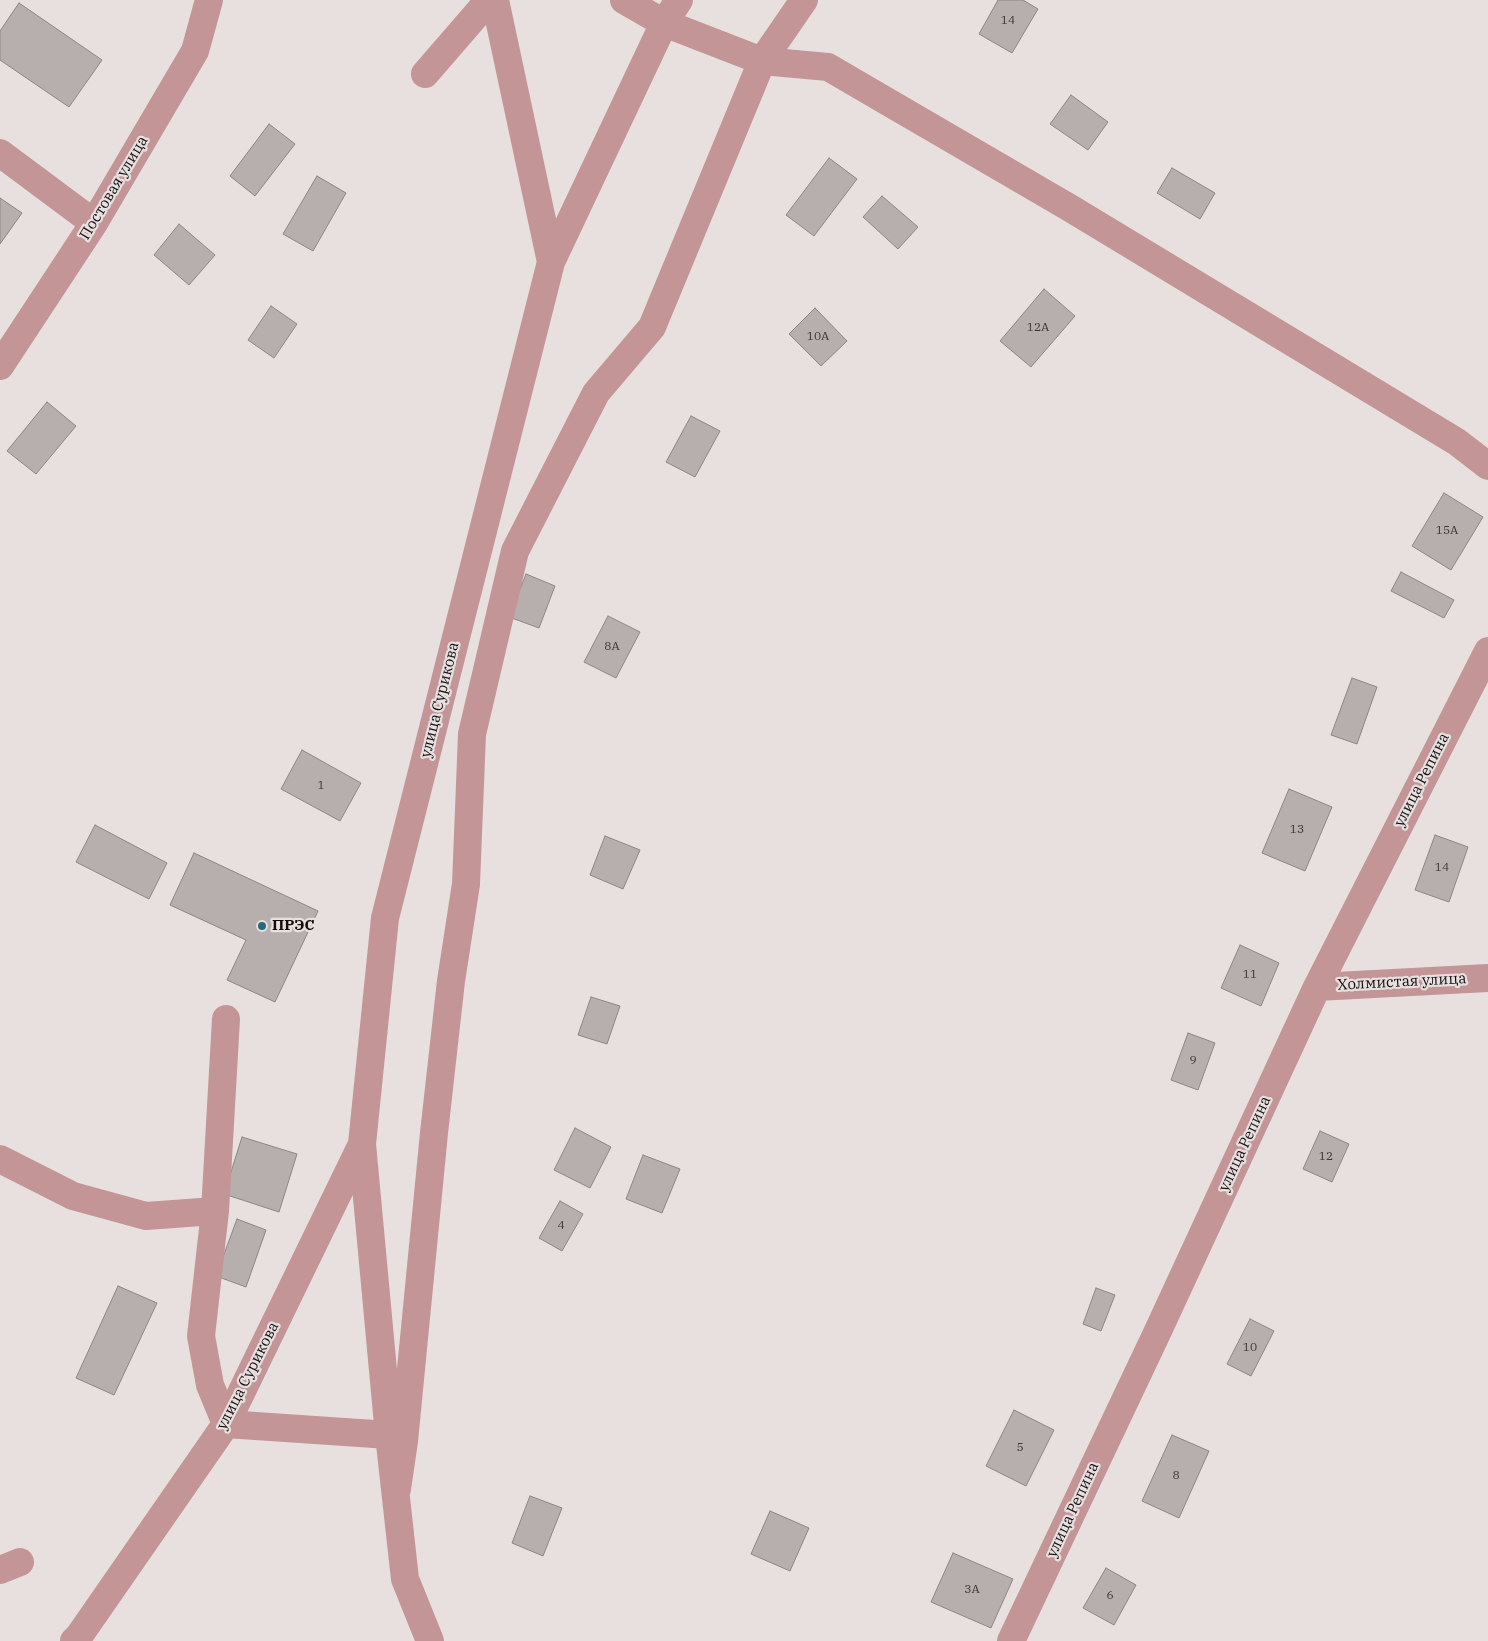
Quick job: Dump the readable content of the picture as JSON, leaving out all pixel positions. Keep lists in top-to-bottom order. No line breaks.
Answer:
{"streets":{"street":["Постовая улица","улица Сурикова","улица Репина","Холмистая улица"]},"crossings":[["улица Репина","Холмистая улица"]],"places":["ПРЭС"],"house_numbers":["14","12А","10А","15А","8А","1","13","14","11","9","12","4","10","5","8","3А","6"]}
